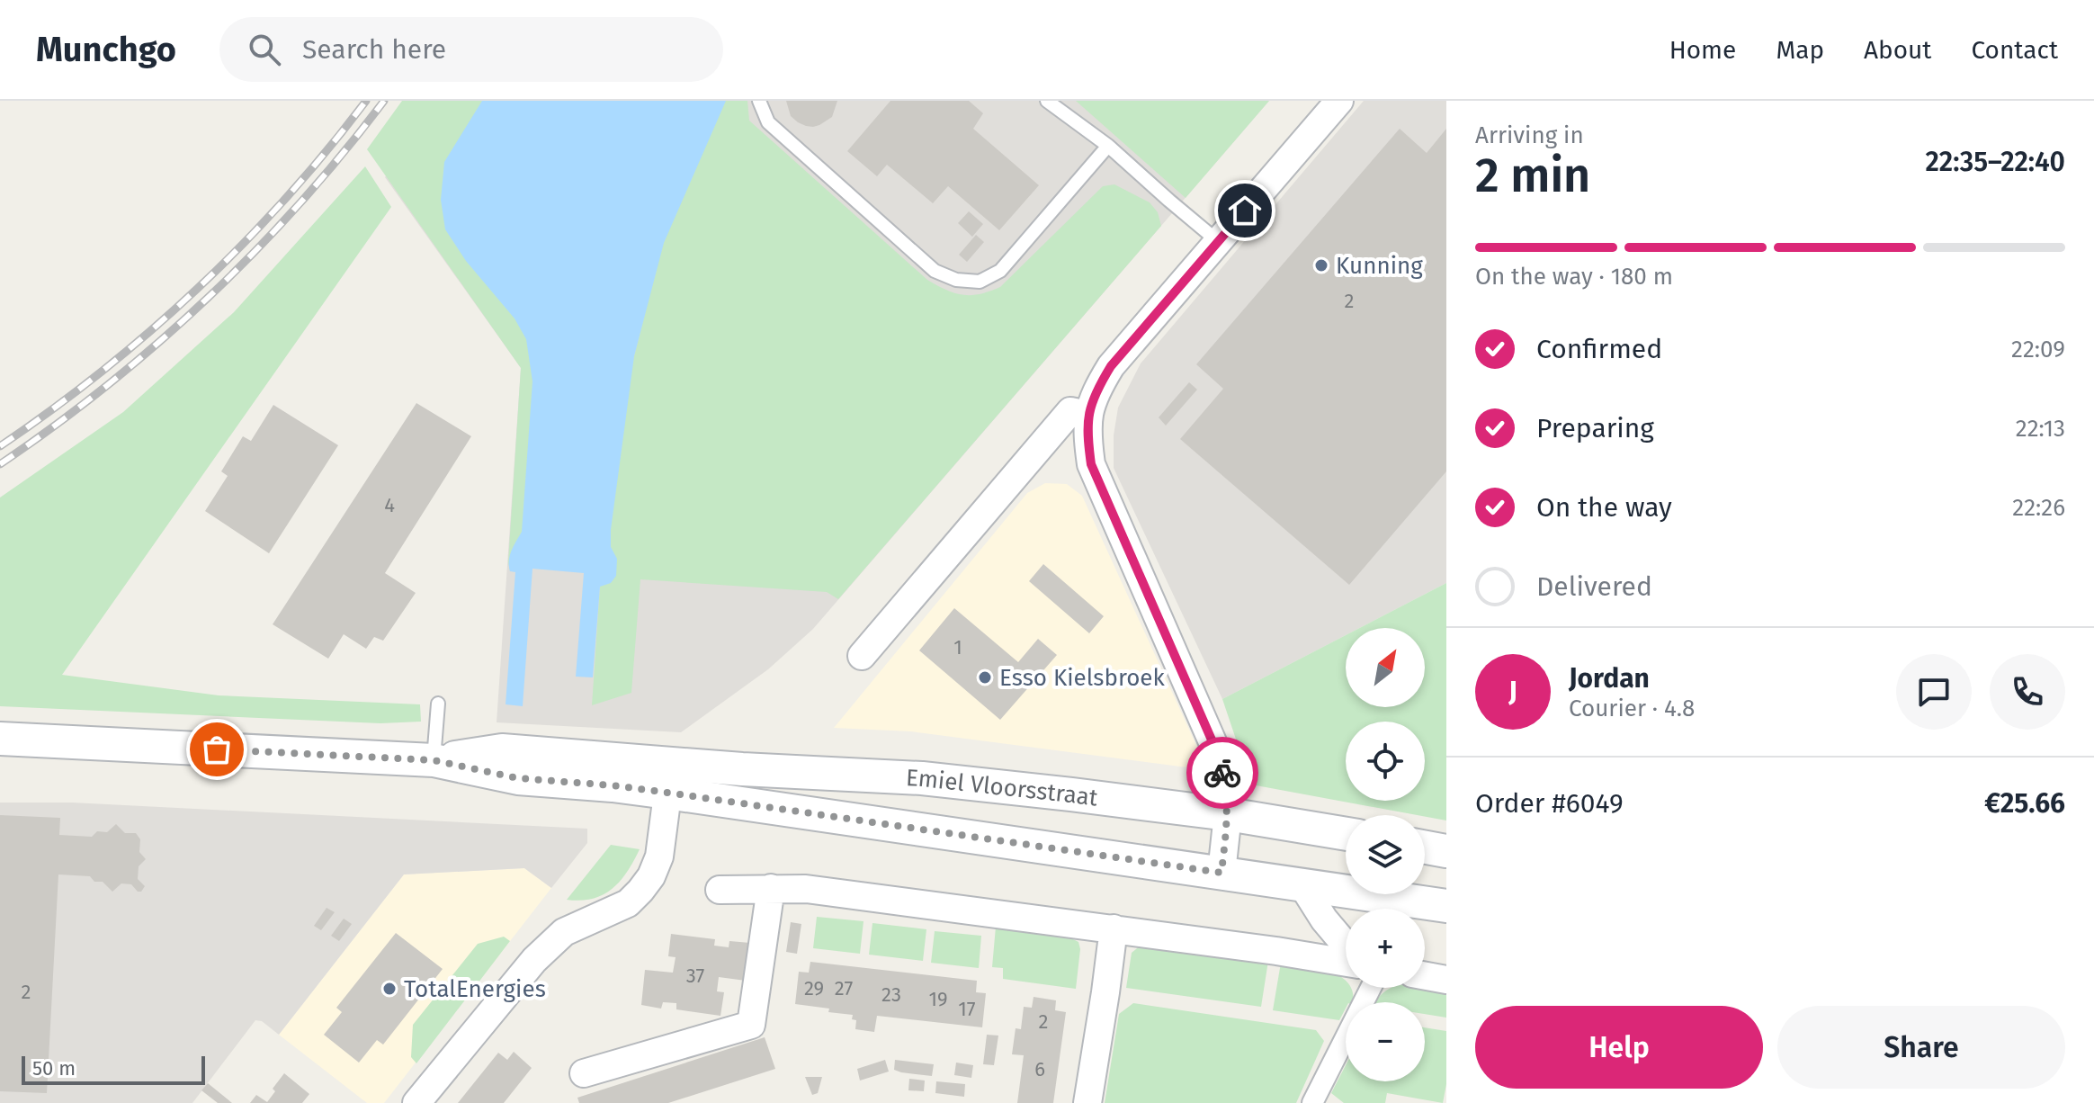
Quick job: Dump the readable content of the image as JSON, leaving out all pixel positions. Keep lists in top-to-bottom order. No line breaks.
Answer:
{"streets":{"street":["Emiel Vloorsstraat"]},"places":["Kunning","Esso Kielsbroek","TotalEnergies"],"house_numbers":["2","4","1","37","29","27","2","23","19","17","2","6"],"scale_bar":"50 m","north":"top right","page":{"header":"Munchgo","search":"Search here","nav":["Home","Map","About","Contact"],"heading":["2 min","Arriving in","22:35–22:40"],"panel":["Jordan","Courier · 4.8","Order #6049","€25.66"],"bar":"On the way · 180 m","list":[["Confirmed","22:09"],["Preparing","22:13"],["On the way","22:26"],"Delivered"],"map_buttons":["+","−"],"round":"J","buttons":["Help","Share"],"scale":"50 m"}}
